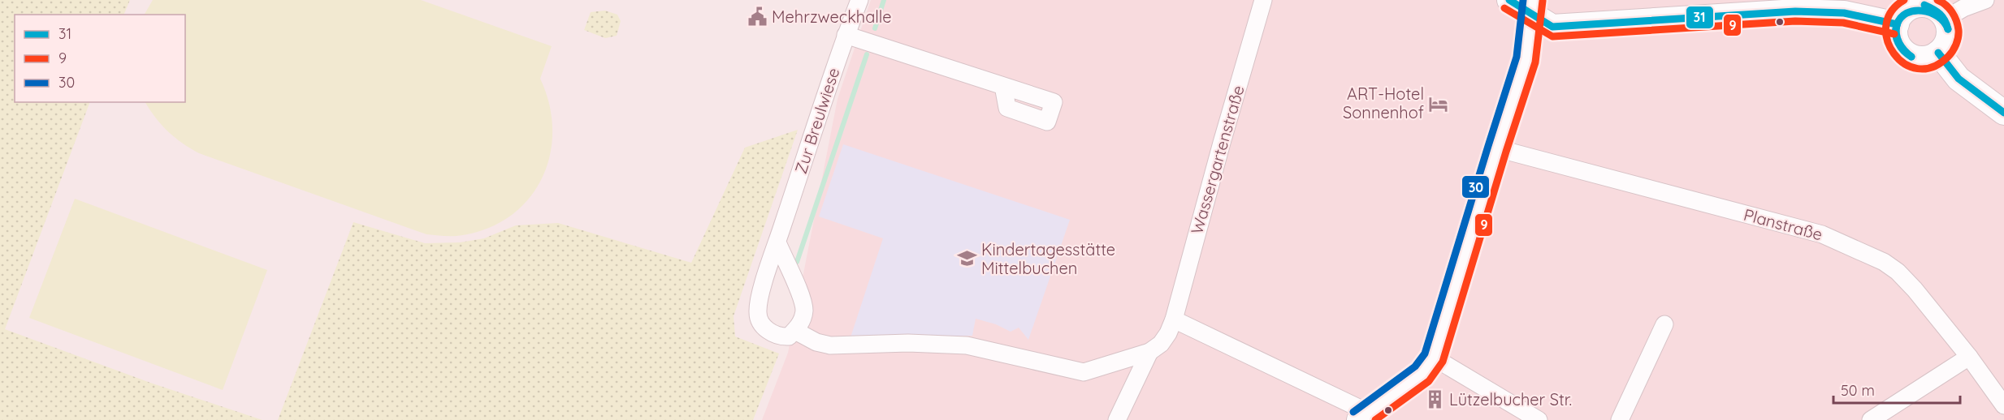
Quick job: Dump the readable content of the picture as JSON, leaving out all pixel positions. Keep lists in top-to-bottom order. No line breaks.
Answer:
{"streets":{"street":["Zur Breulwiese","Wassergartenstraße","Planstraße"]},"crossings":[["Zur Breulwiese","Wassergartenstraße"]],"places":{"public building":["Mehrzweckhalle"],"hotel":["ART-Hotel Sonnenhof"],"school or university":["Kindertagesstätte Mittelbuchen"],"building":["Lützelbucher Str."]},"lines":["transit line 31","transit line 9","transit line 30"],"legend":["31","9","30"],"scale_bar":"50 m"}
